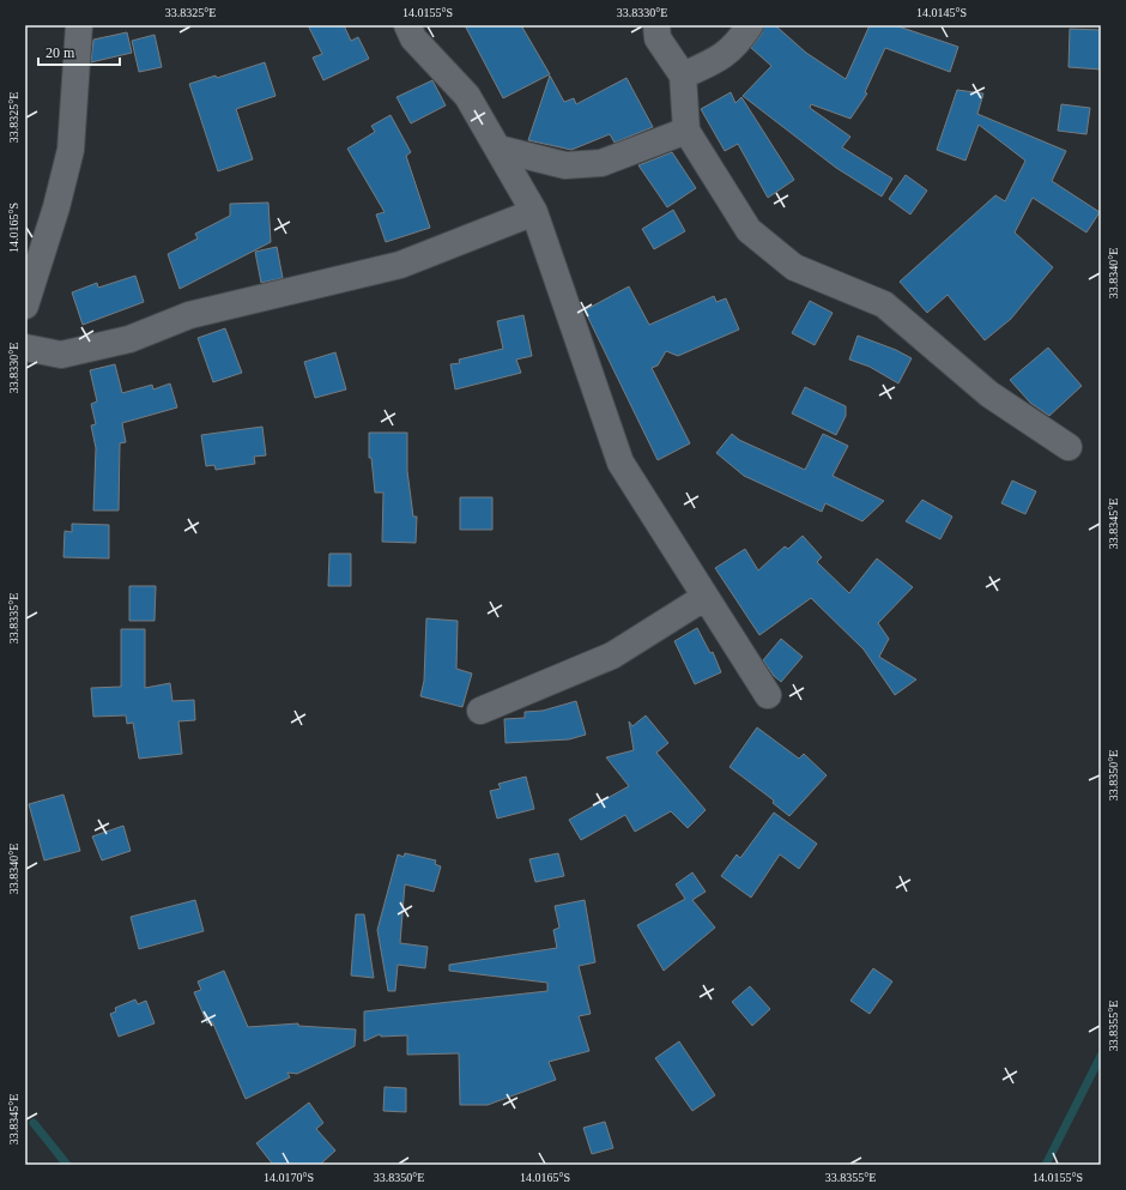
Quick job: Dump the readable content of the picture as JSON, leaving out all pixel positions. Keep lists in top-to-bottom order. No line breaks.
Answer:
{"scale_bar":"20 m","coordinates":["33.8325°E","14.0155°S","33.8330°E","14.0145°S","14.0165°S","33.8340°E","33.8345°E","33.8335°E","33.8350°E","33.8355°E","14.0170°S"]}
